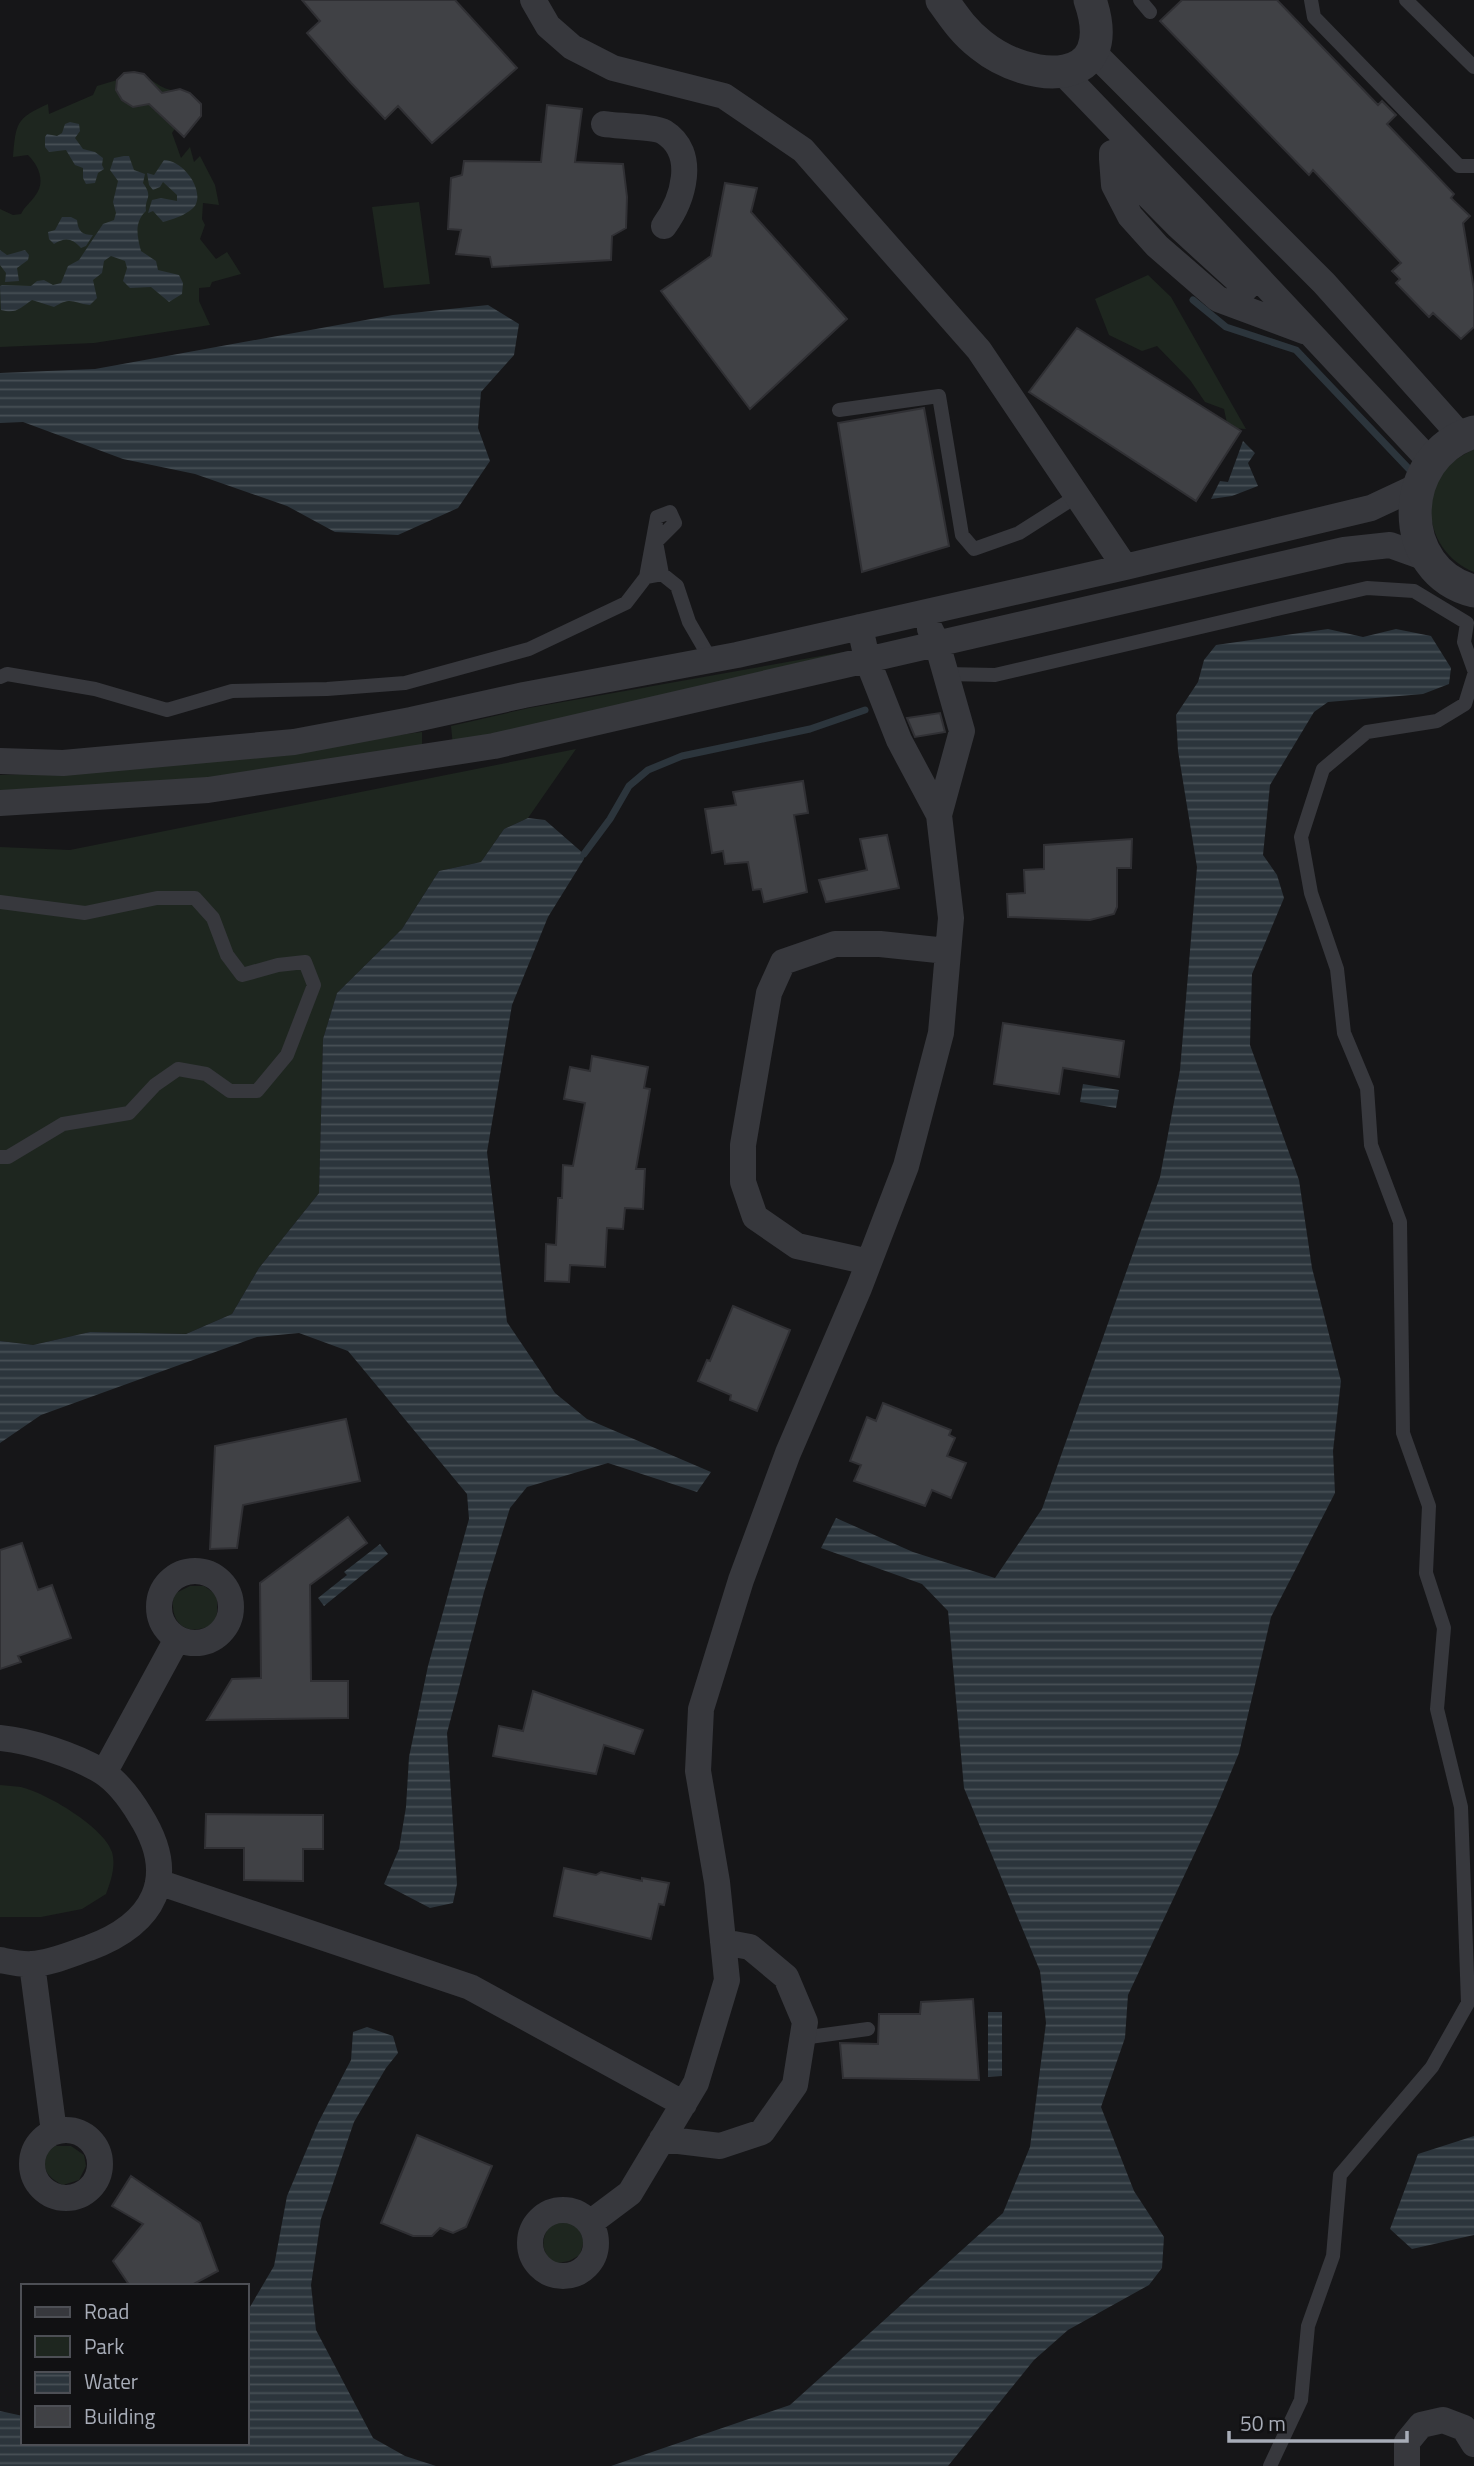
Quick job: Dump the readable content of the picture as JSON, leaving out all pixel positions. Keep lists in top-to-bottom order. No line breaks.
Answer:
{"legend":["Road","Park","Water","Building"],"scale_bar":"50 m"}
